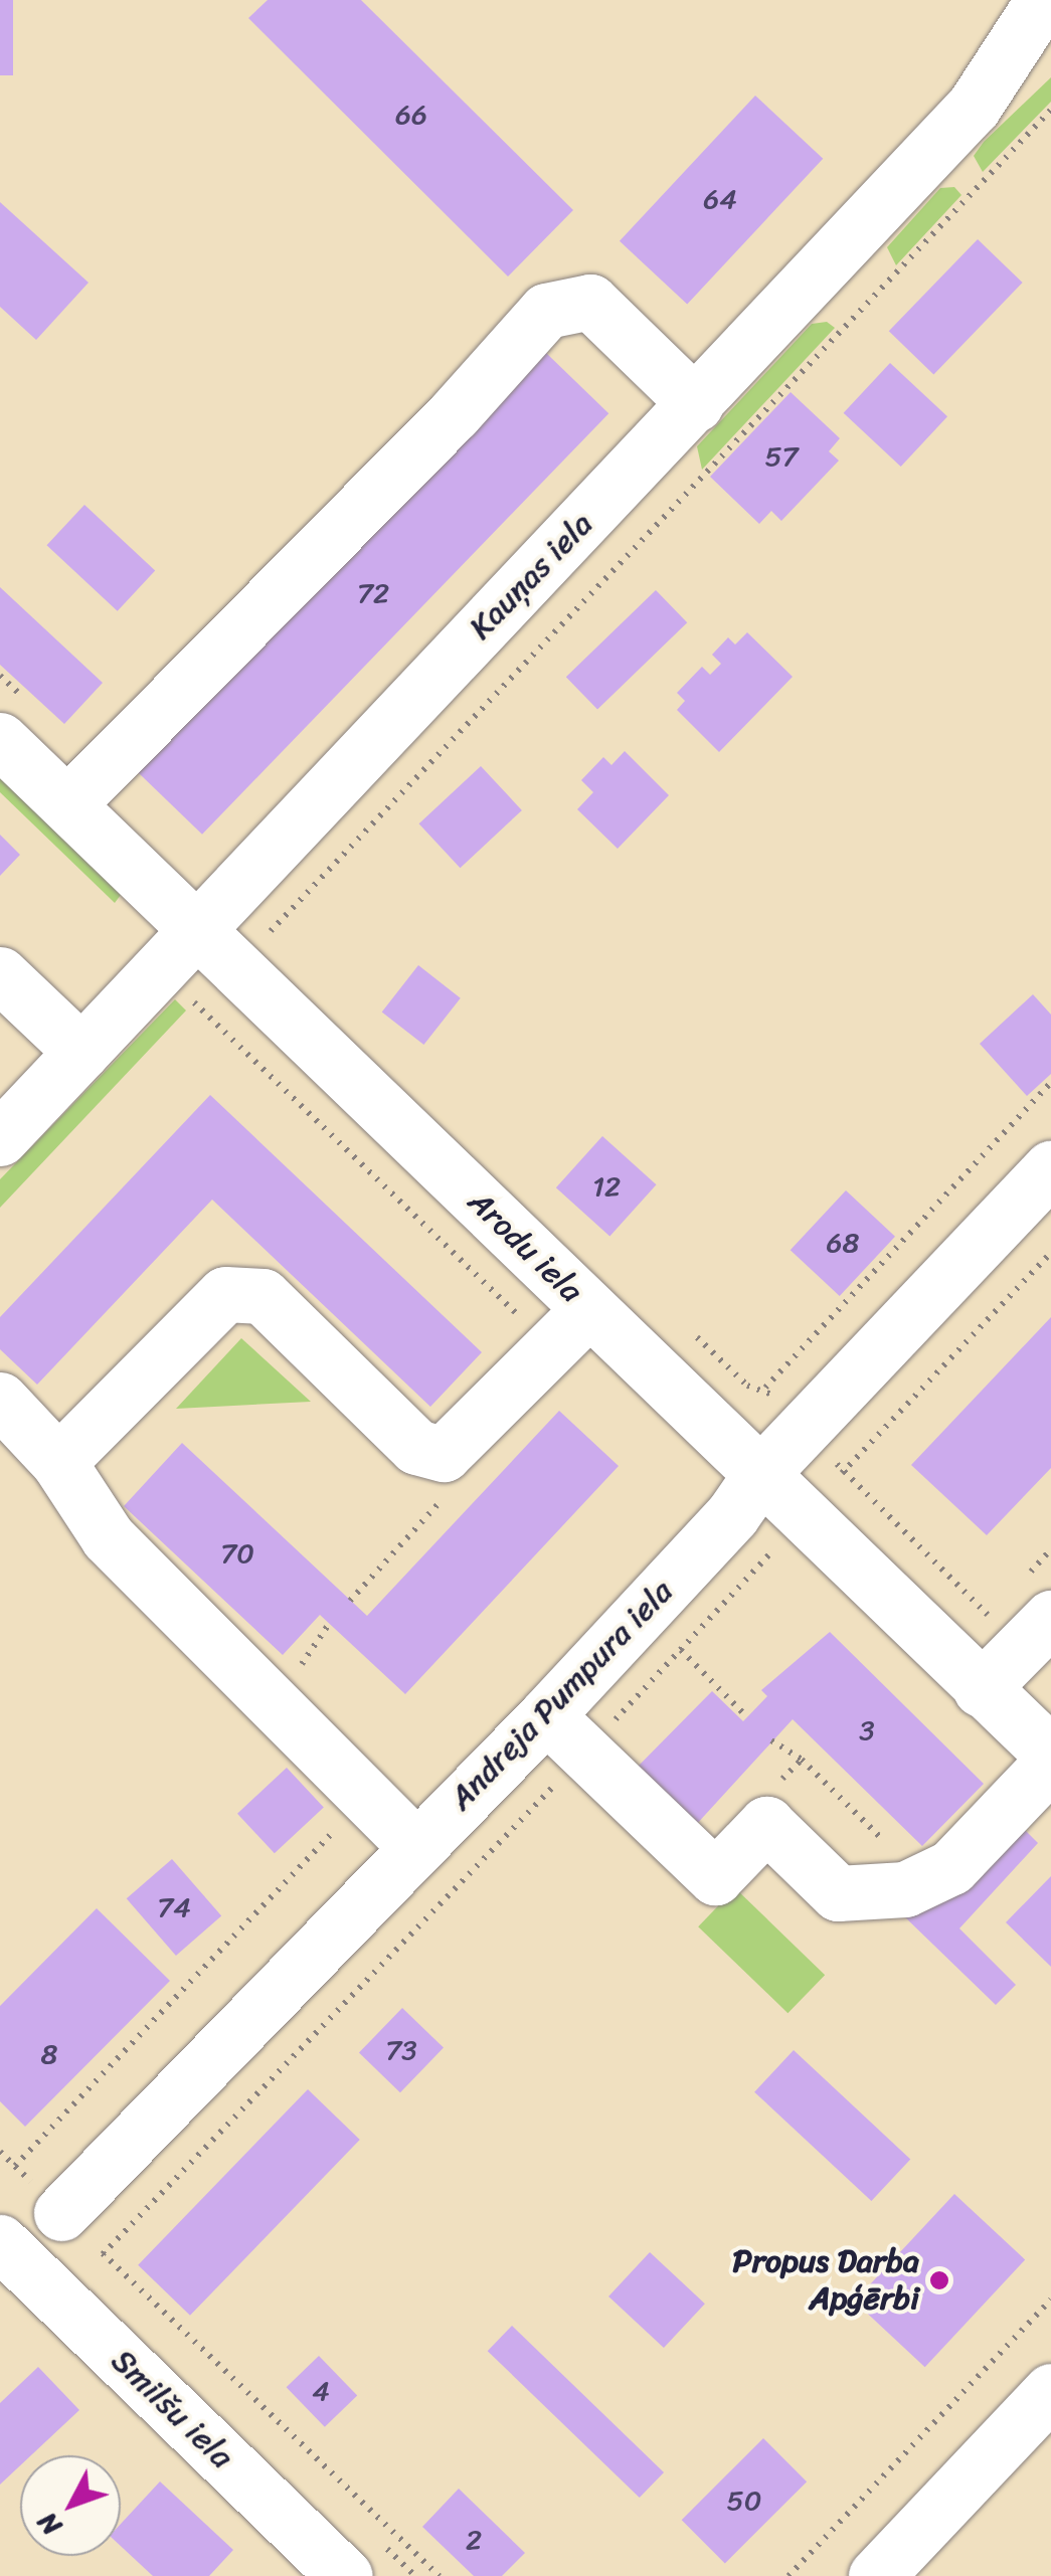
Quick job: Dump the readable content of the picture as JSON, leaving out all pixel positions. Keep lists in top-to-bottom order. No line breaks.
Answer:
{"streets":{"street":["Kauņas iela","Arodu iela","Andreja Pumpura iela","Smilšu iela"]},"crossings":[["Kauņas iela","Arodu iela"],["Arodu iela","Andreja Pumpura iela"]],"places":["Propus Darba Apģērbi"],"house_numbers":["66","64","57","72","12","68","70","3","74","73","8","4","50","2"],"north":"bottom left"}
